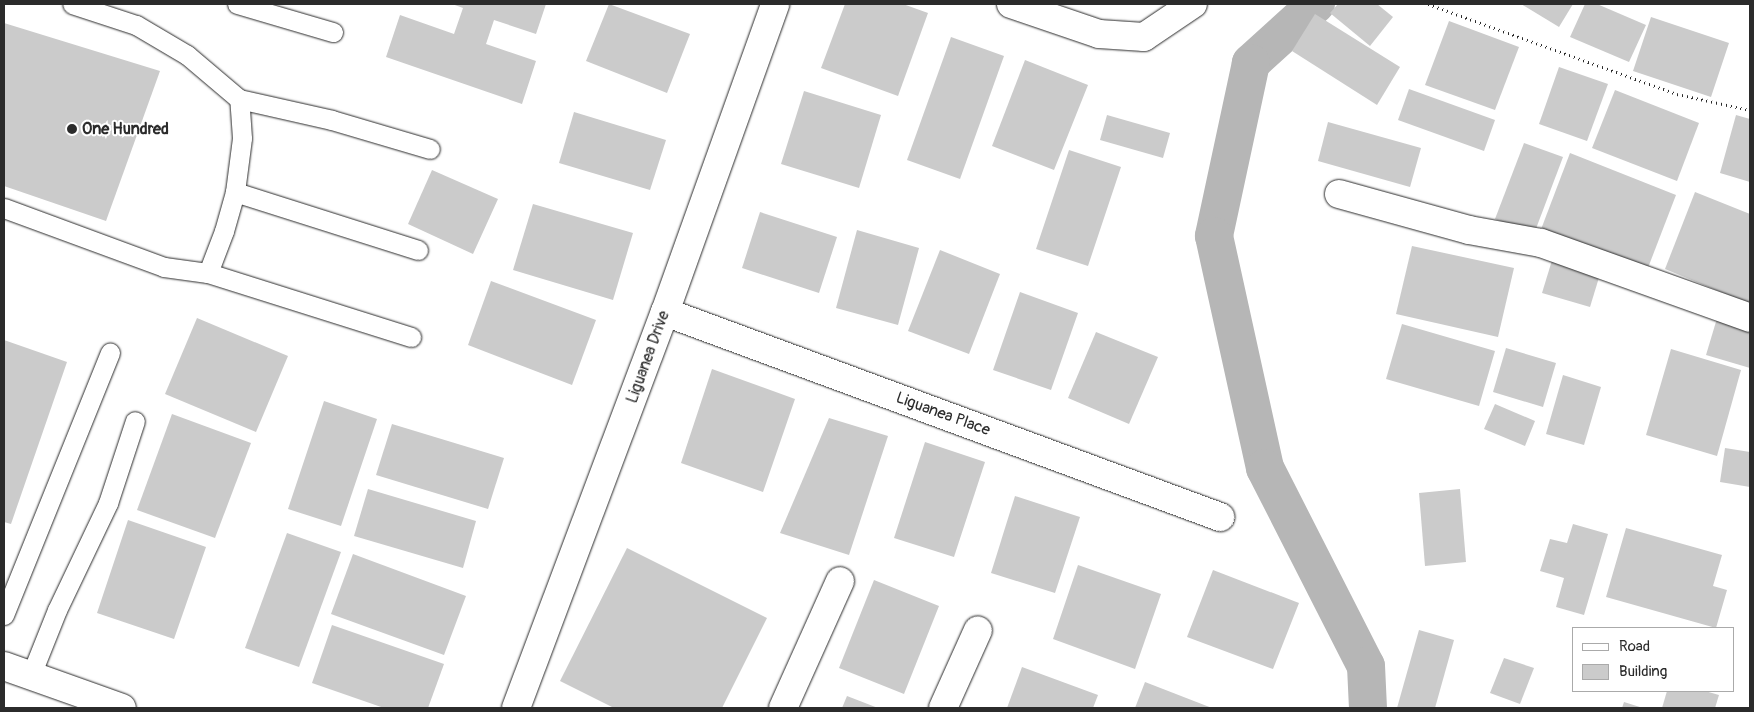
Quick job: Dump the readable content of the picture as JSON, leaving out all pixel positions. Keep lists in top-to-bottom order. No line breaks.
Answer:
{"streets":{"street":["Liguanea Drive","Liguanea Place"]},"crossings":[["Liguanea Drive","Liguanea Place"]],"places":["One Hundred"],"legend":["Road","Building"]}
